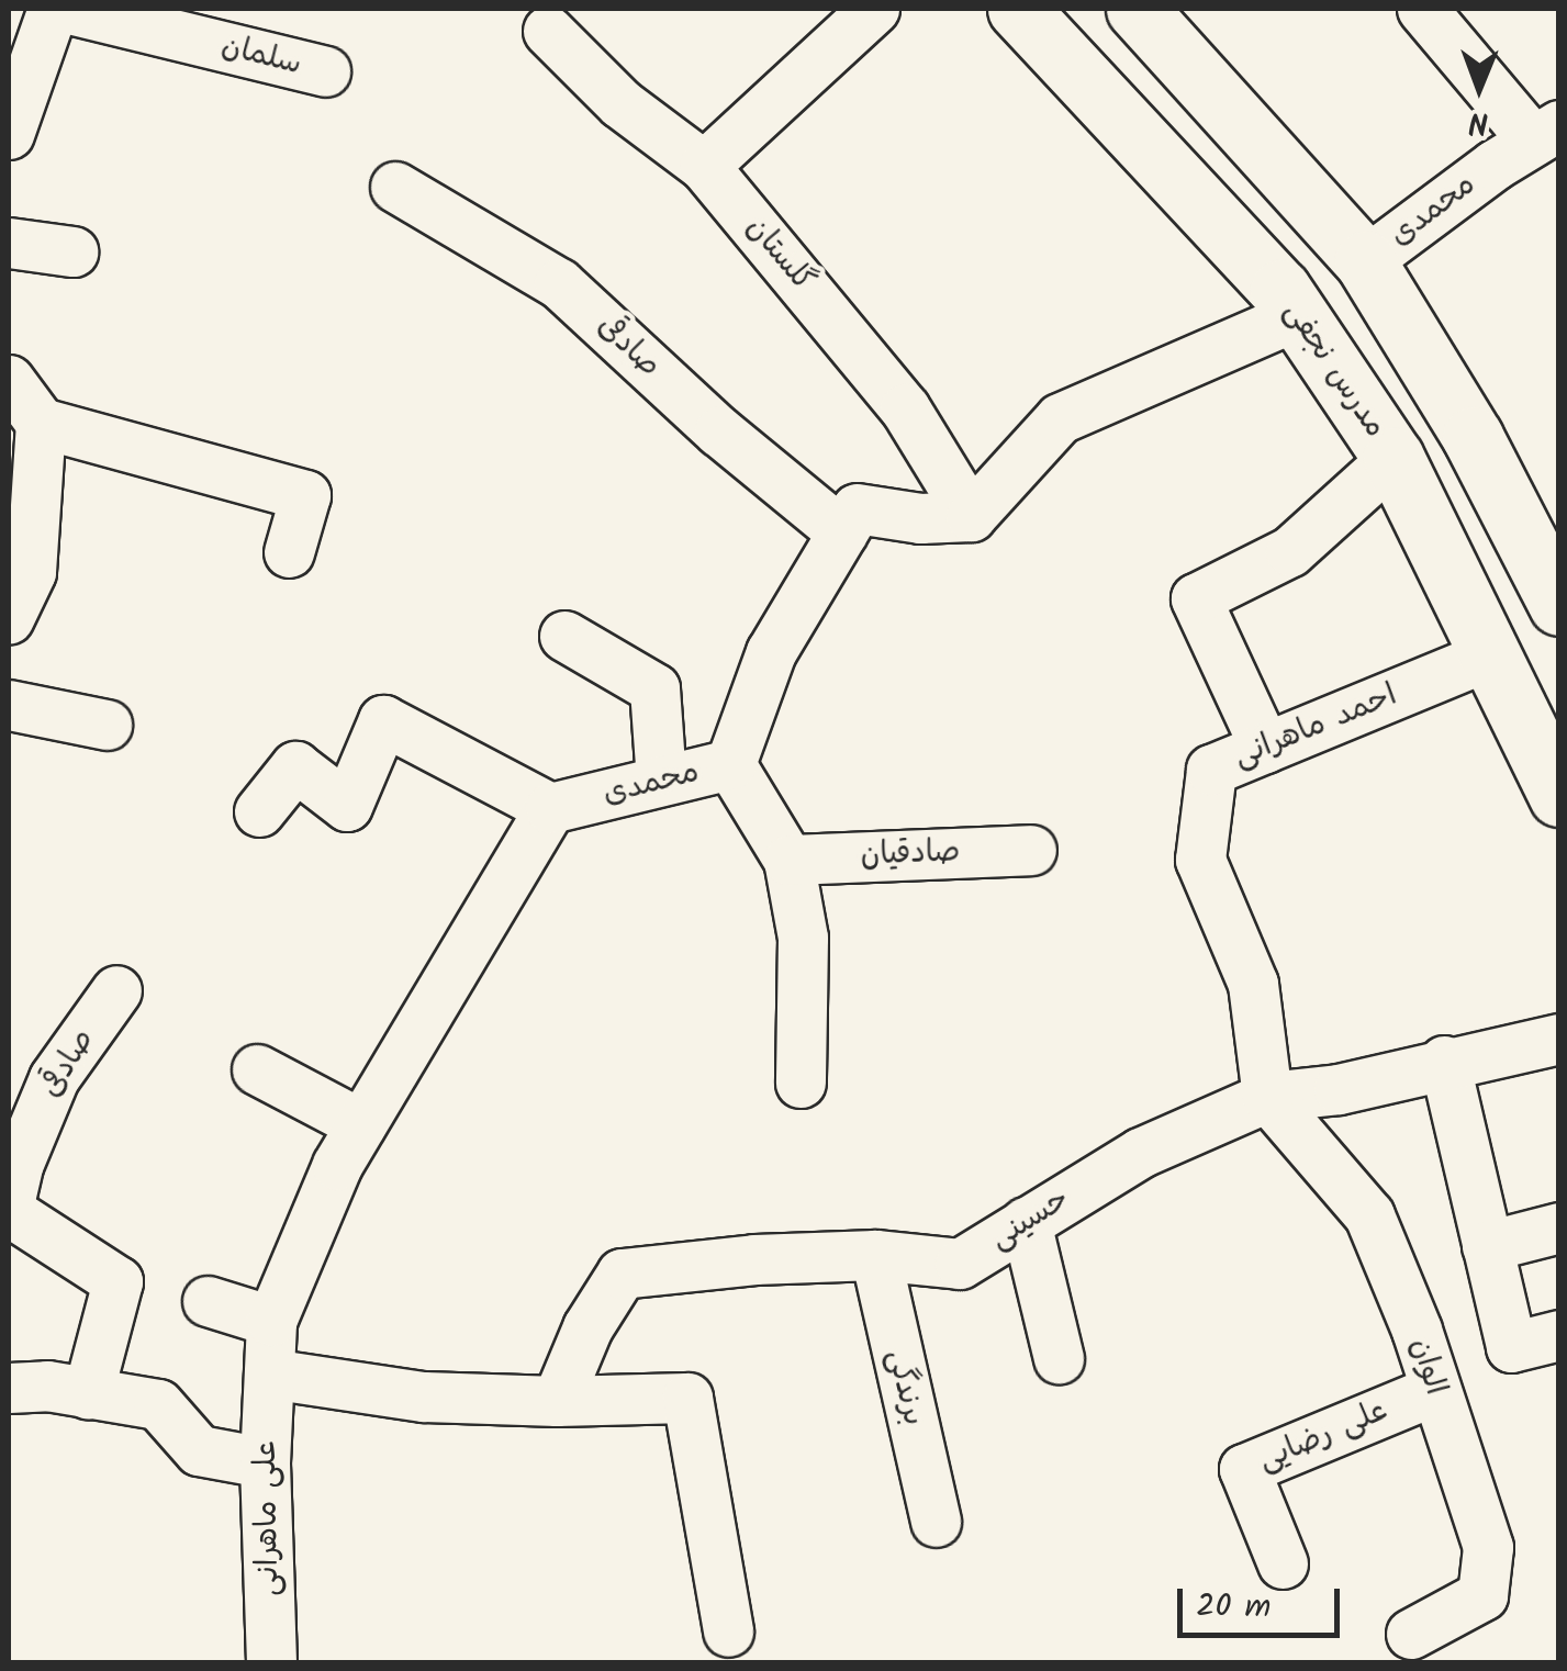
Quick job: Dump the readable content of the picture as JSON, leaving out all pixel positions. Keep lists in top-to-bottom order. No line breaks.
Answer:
{"streets":{"main road":["مدرس نجفی"],"street":["سلمان","محمدی","گلستان","صادقی","احمد ماهرانی","صادقیان","حسینی","الوان","برندگی","علی رضایی","علی ماهرانی"]},"crossings":[["محمدی","صادقی"],["مدرس نجفی","احمد ماهرانی"],["احمد ماهرانی","حسینی"],["احمد ماهرانی","الوان"],["حسینی","الوان"],["حسینی","برندگی"],["الوان","علی رضایی"]],"scale_bar":"20 m","north":"bottom"}
